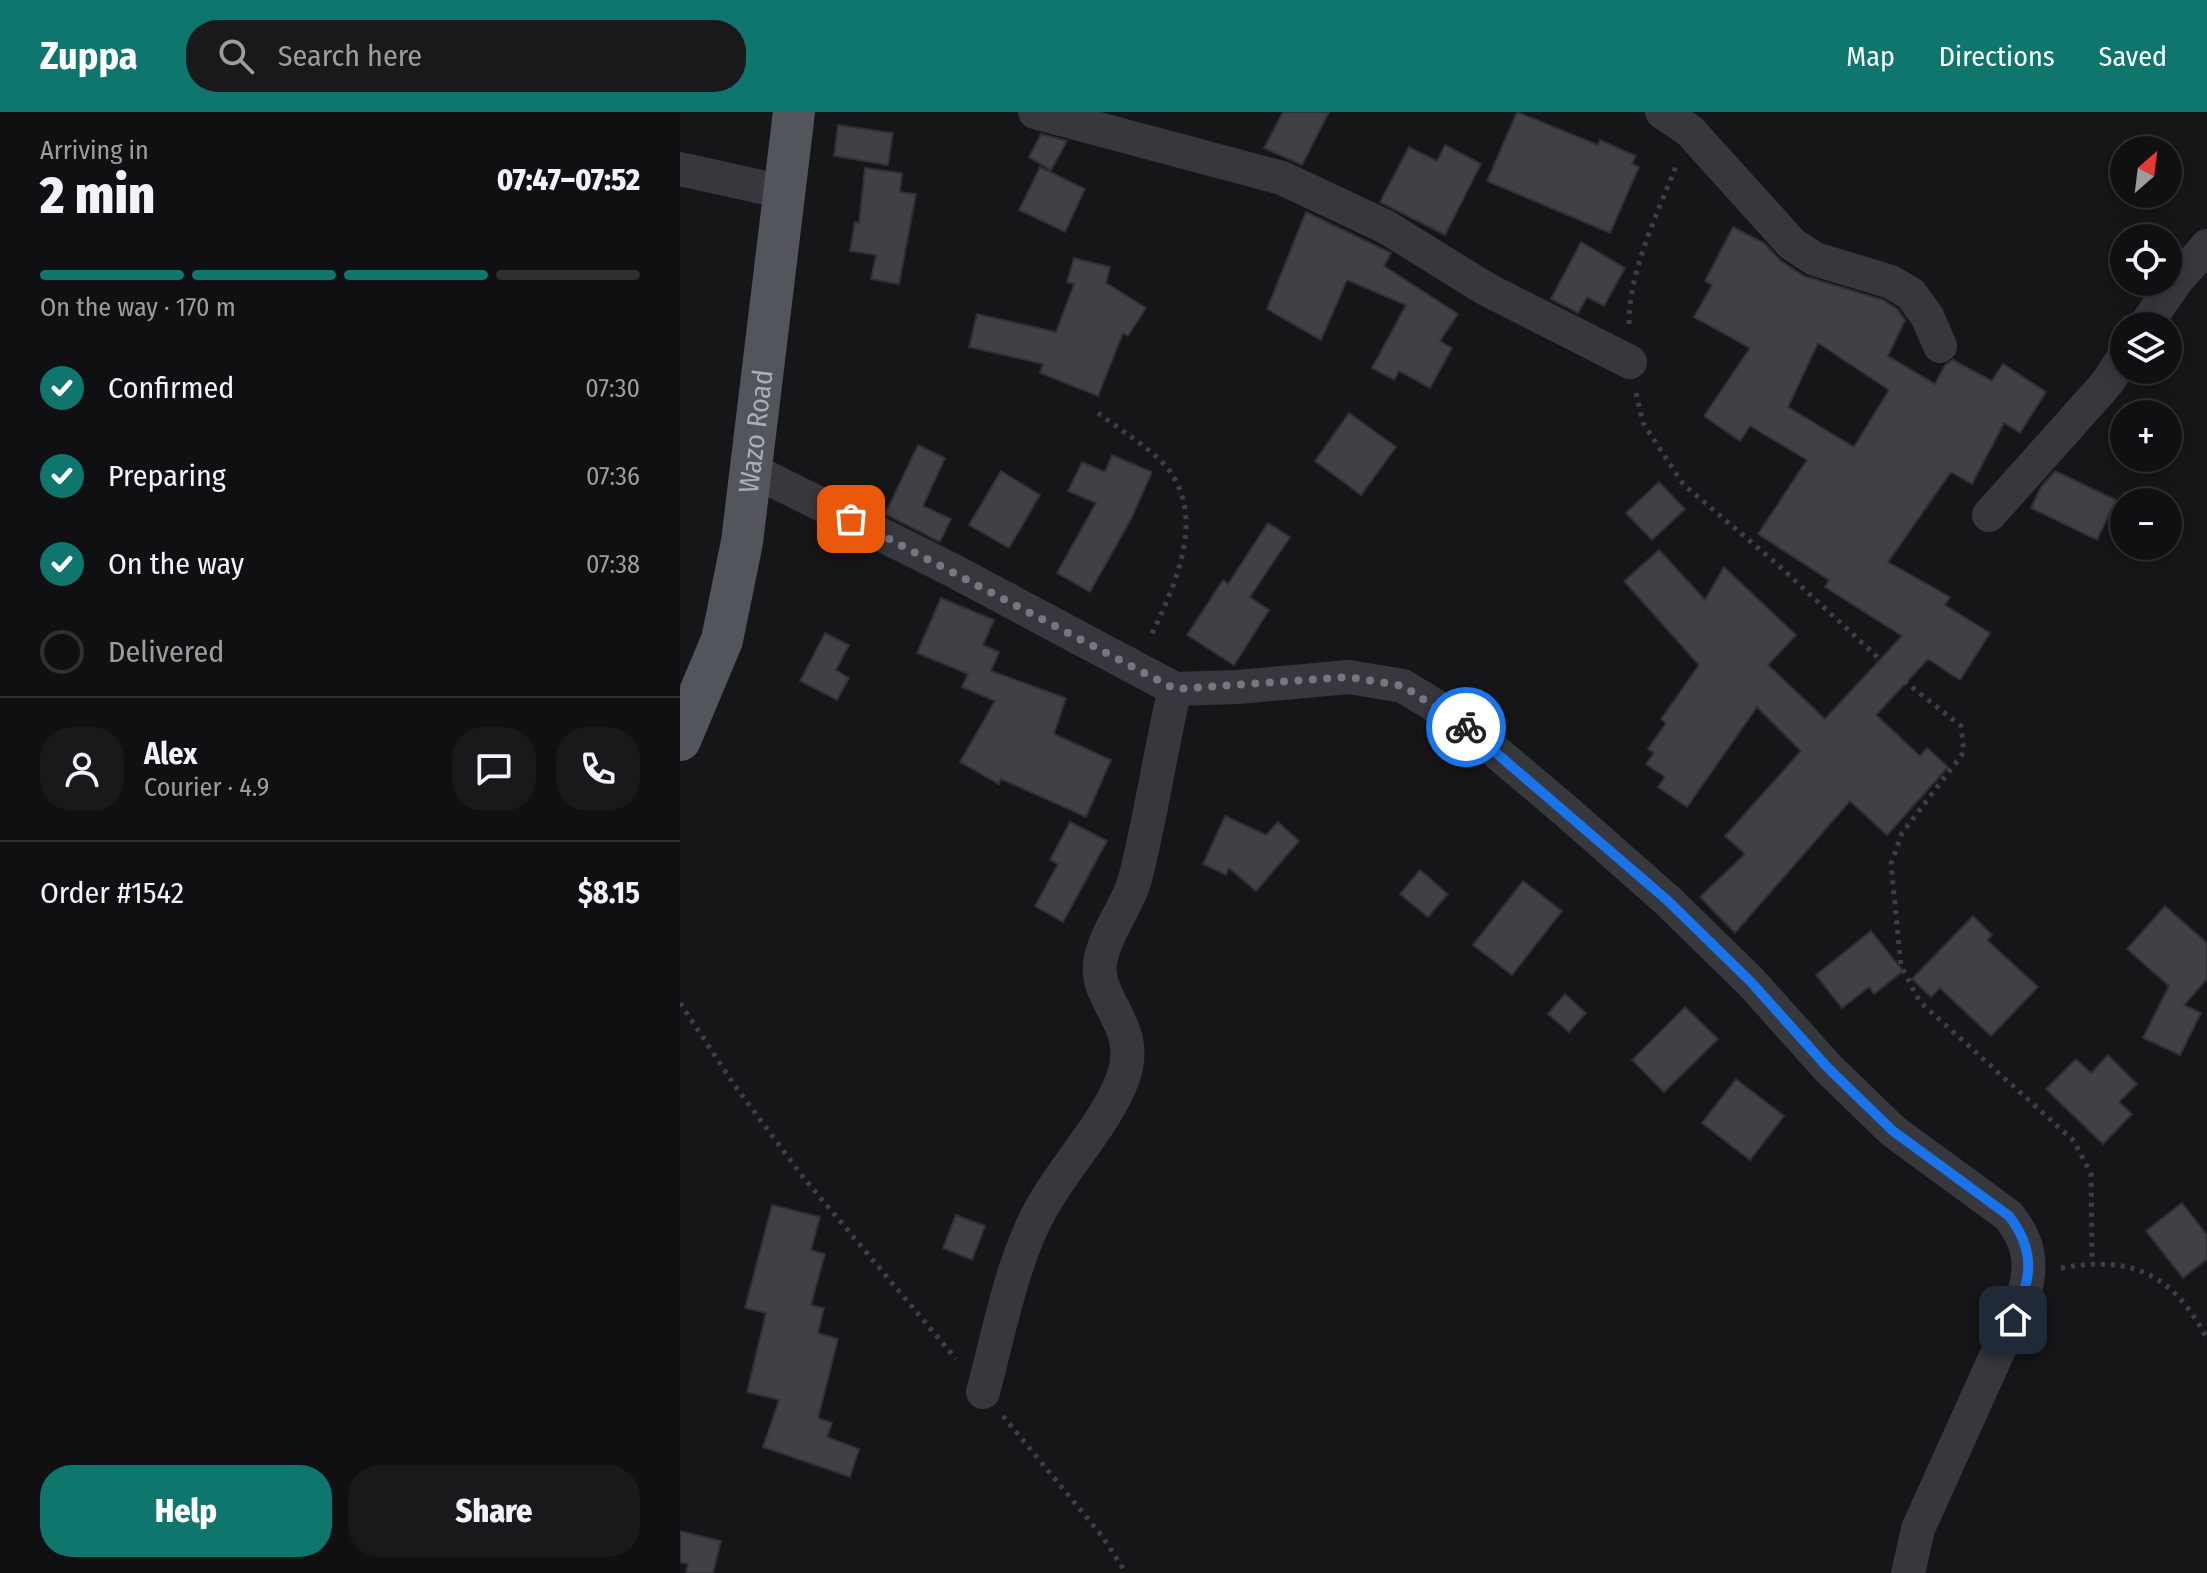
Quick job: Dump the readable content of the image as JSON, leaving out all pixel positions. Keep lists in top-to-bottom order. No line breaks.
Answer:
{"streets":{"main road":["Wazo Road"]},"north":"top right","page":{"header":"Zuppa","search":"Search here","nav":["Map","Directions","Saved"],"heading":["2 min","Arriving in","07:47–07:52"],"panel":["Alex","Courier · 4.9","Order #1542","$8.15"],"map_buttons":["+","−"],"bar":"On the way · 170 m","list":[["Confirmed","07:30"],["Preparing","07:36"],["On the way","07:38"],"Delivered"],"buttons":["Help","Share"]}}
